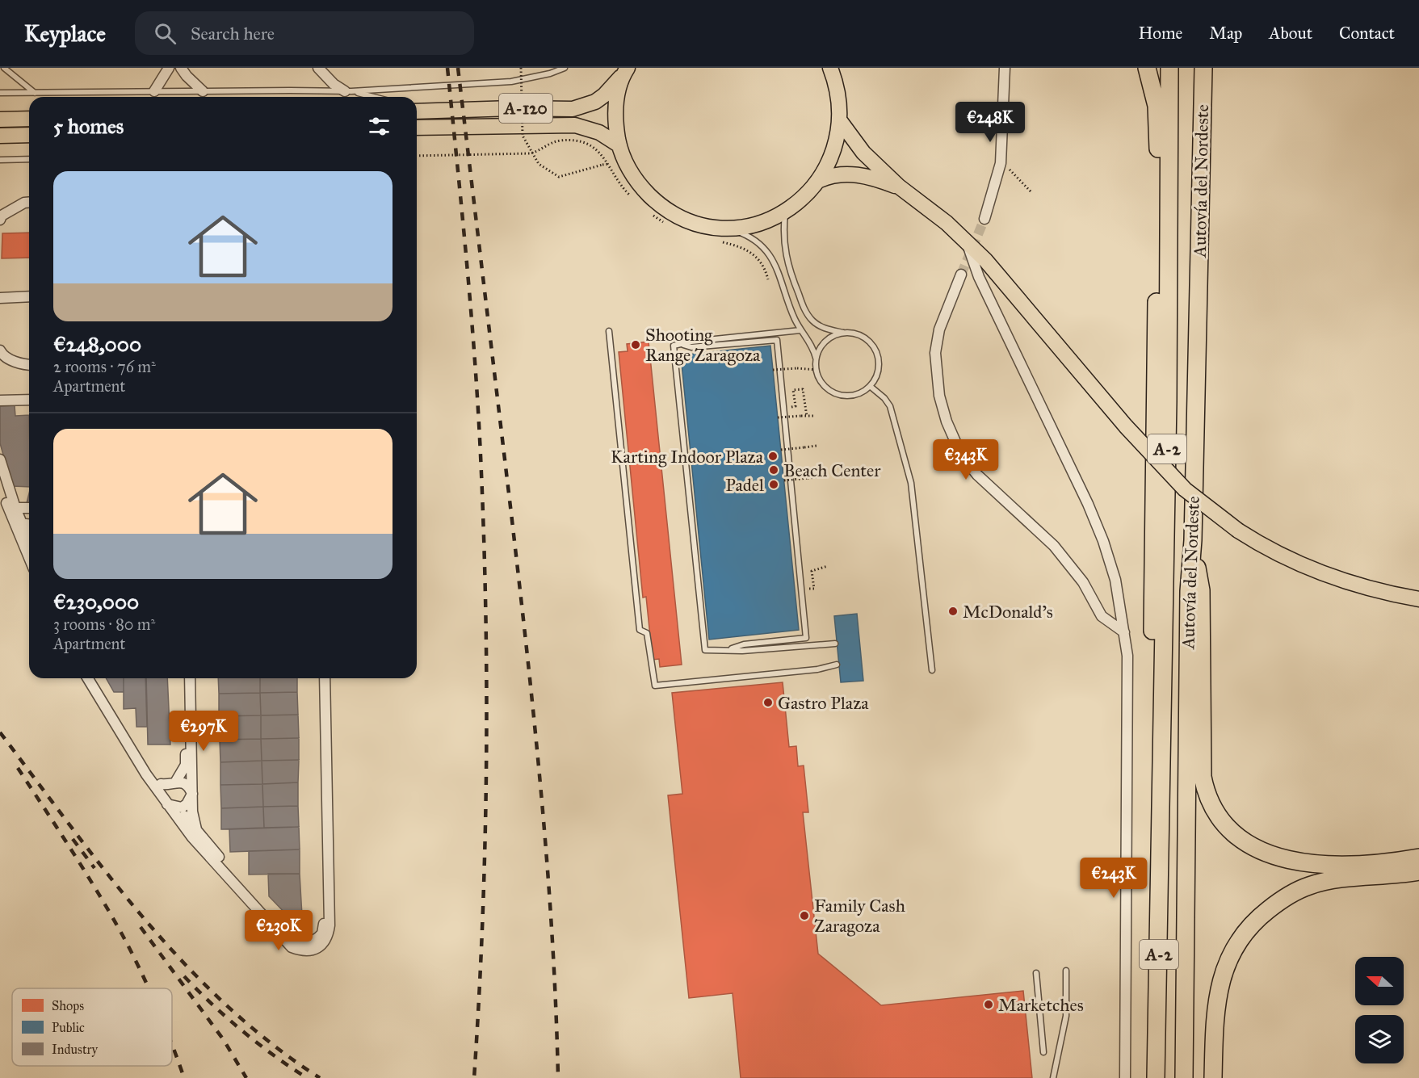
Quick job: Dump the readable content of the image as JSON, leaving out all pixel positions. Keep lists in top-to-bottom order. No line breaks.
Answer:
{"streets":{"highway":["Autovía del Nordeste","A-2"],"main road":["A-120"]},"places":["Shooting Range Zaragoza","Karting Indoor Plaza","Beach Center","Padel","McDonald's","Gastro Plaza","Family Cash Zaragoza","Marketches"],"legend":["Shops","Public","Industry"],"north":"left","page":{"header":"Keyplace","search":"Search here","nav":["Home","Map","About","Contact"],"heading":"5 homes","price":["€248K","€343K","€297K","€243K","€230K"],"list":[{"name":"€248,000","note":"2 rooms · 76 m² · Apartment"},{"name":"€230,000","note":"3 rooms · 80 m² · Apartment"}]}}
